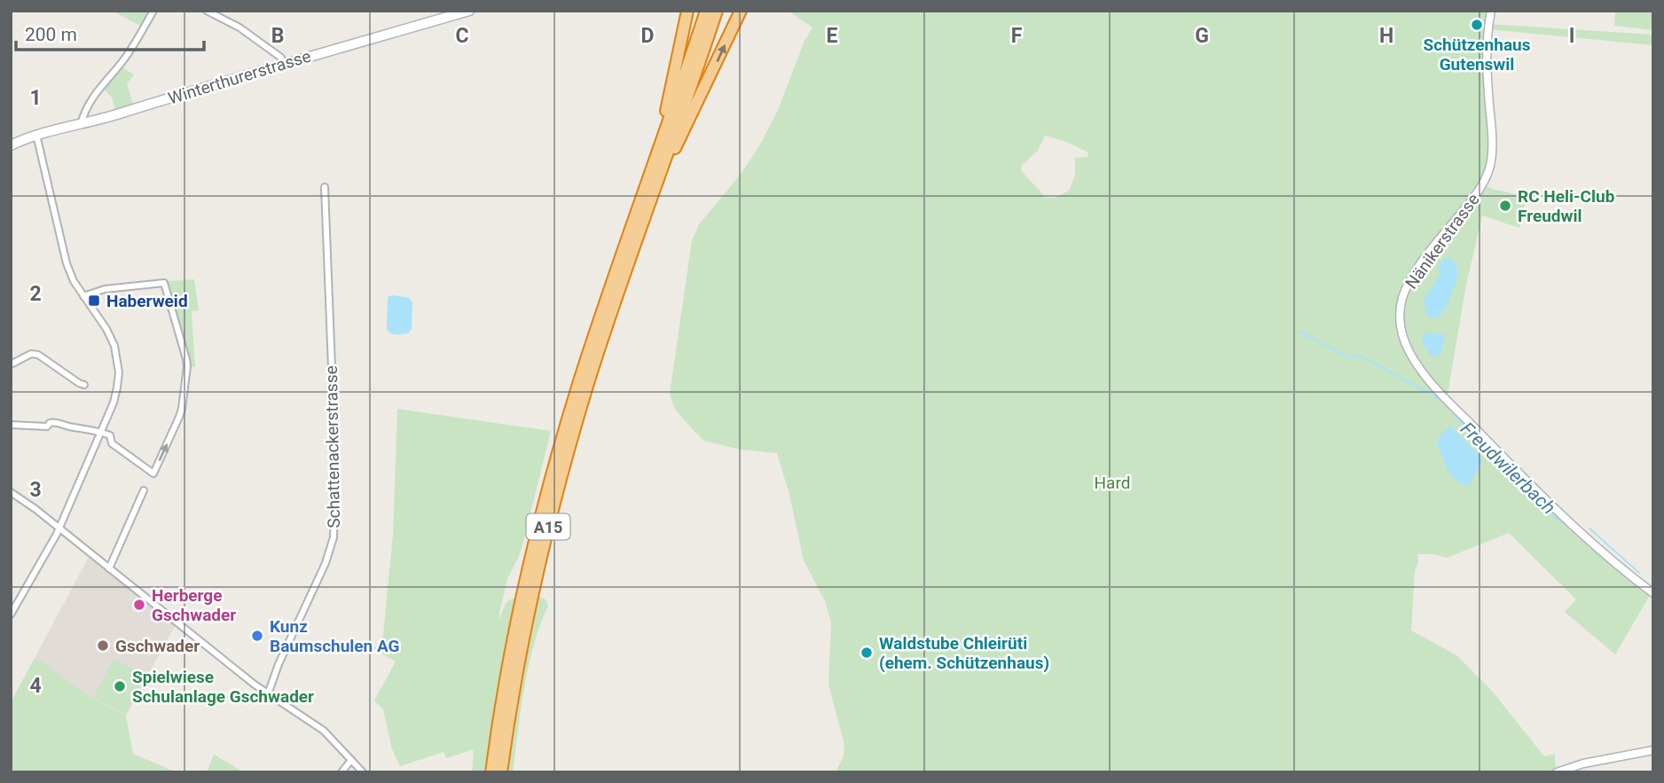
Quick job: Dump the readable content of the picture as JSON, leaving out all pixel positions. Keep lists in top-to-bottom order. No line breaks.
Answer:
{"streets":{"highway":["A15"],"main road":["Winterthurerstrasse"],"street":["Nänikerstrasse","Schattenackerstrasse"]},"water":["Freudwilerbach"],"parks":["Hard"],"places":{"other":["Schützenhaus Gutenswil","RC Heli-Club Freudwil","Herberge Gschwader","Kunz Baumschulen AG","Gschwader","Waldstube Chleirüti (ehem. Schützenhaus)","Spielwiese Schulanlage Gschwader"],"transit":["Haberweid"]},"scale_bar":"200 m","grid":{"columns":["B","C","D","E","F","G","H","I"],"rows":["1","2","3","4"]}}
